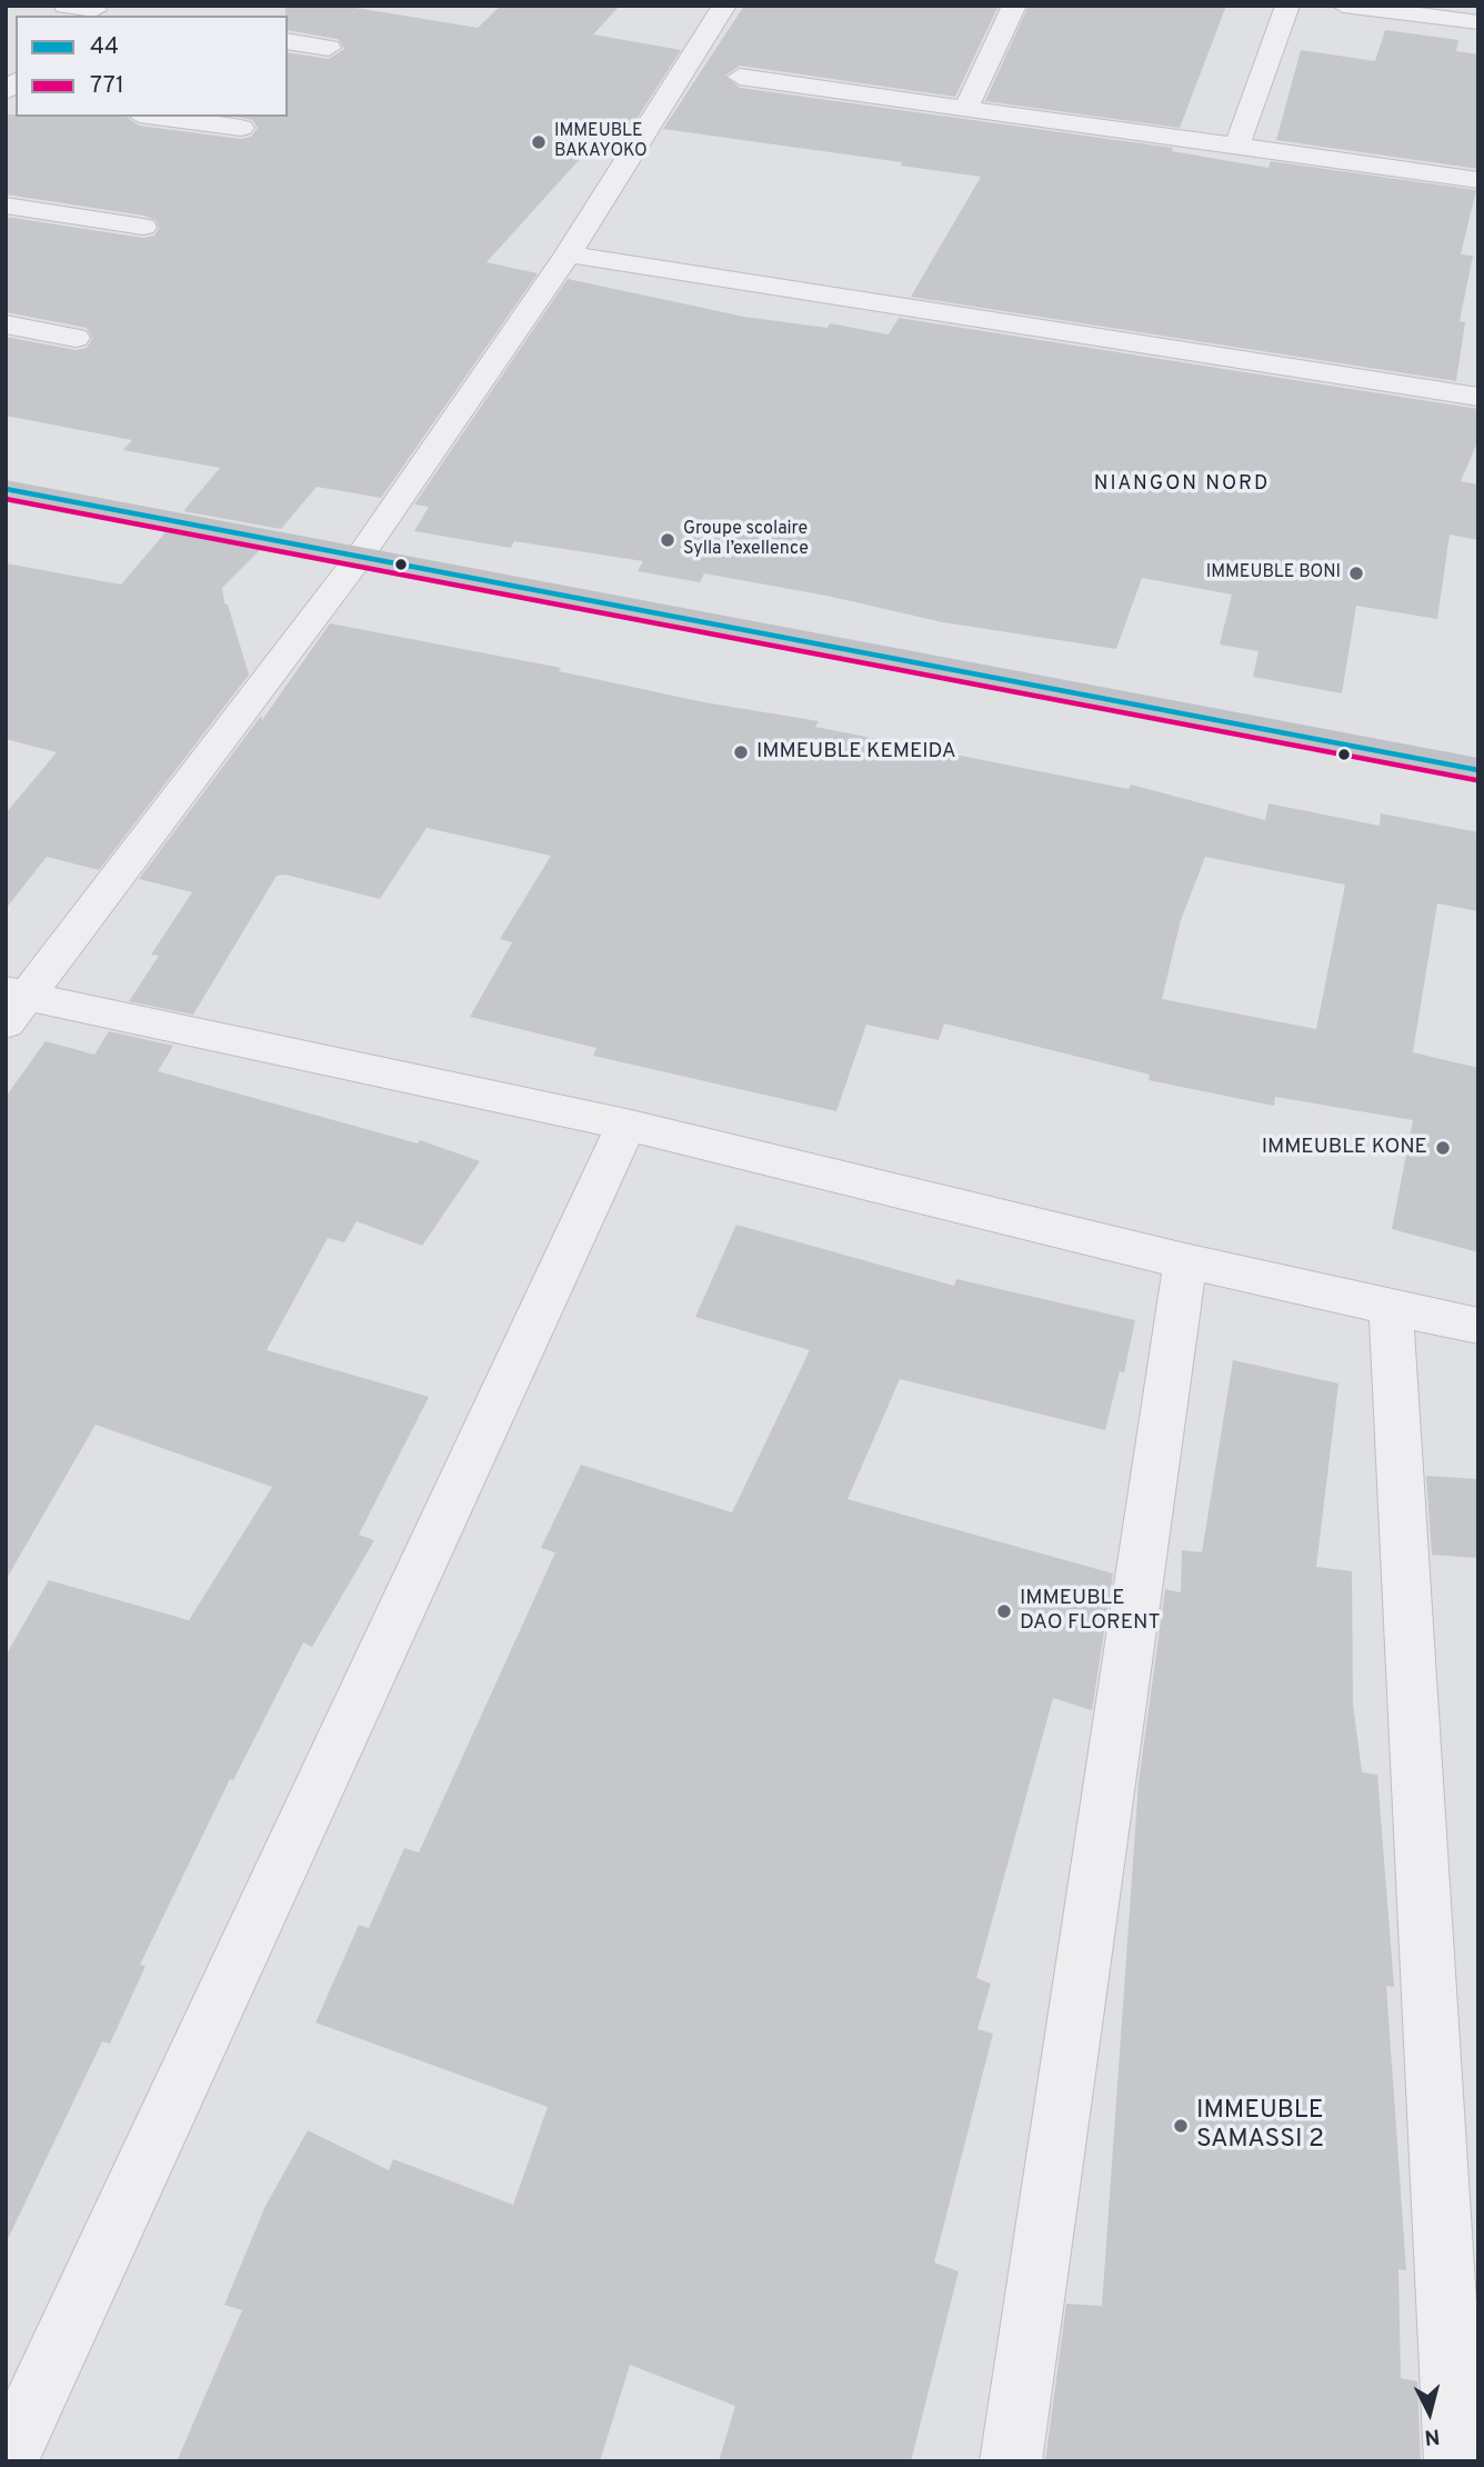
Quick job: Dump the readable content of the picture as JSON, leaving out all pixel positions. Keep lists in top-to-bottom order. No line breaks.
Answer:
{"districts":["NIANGON NORD"],"places":["IMMEUBLE BAKAYOKO","Groupe scolaire Sylla l’exellence","IMMEUBLE BONI","IMMEUBLE KEMEIDA","IMMEUBLE KONE","IMMEUBLE DAO FLORENT","IMMEUBLE SAMASSI 2"],"lines":["transit line 44","transit line 771"],"legend":["44","771"],"north":"bottom"}
